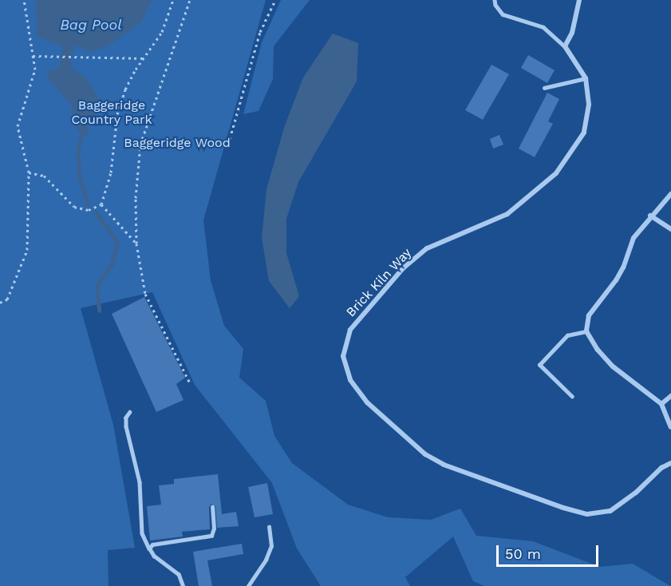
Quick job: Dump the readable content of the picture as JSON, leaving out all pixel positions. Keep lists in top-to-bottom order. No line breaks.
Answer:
{"streets":{"street":["Brick Kiln Way"]},"water":["Bag Pool"],"parks":["Baggeridge Country Park","Baggeridge Wood"],"scale_bar":"50 m"}
